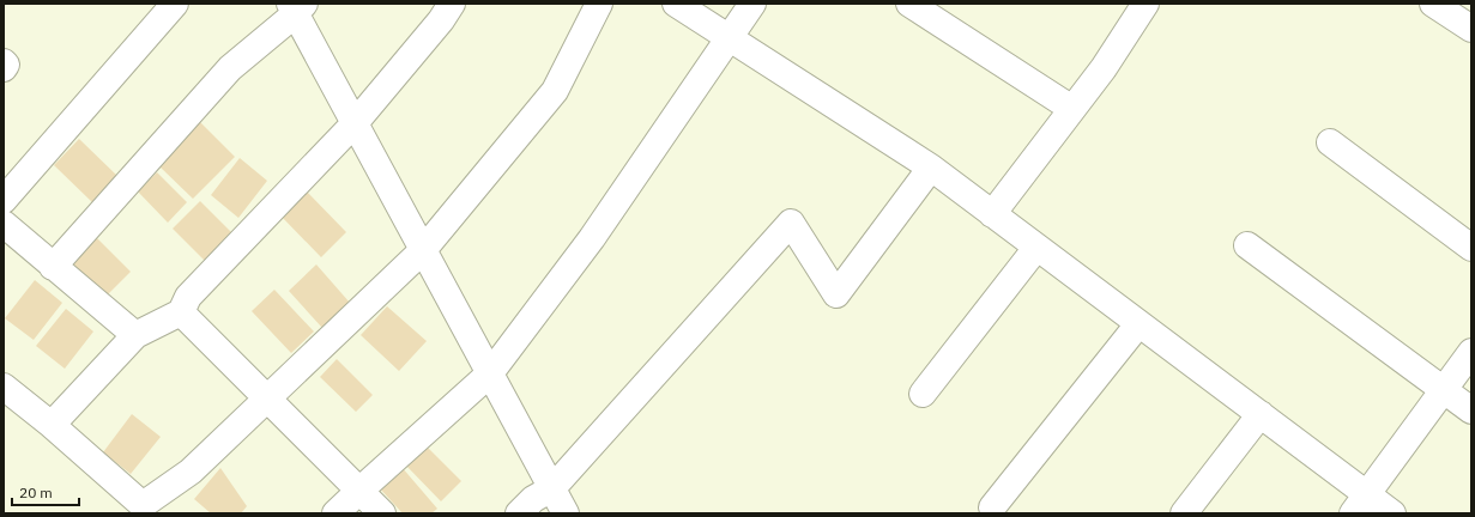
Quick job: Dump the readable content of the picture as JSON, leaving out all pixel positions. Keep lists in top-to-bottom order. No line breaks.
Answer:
{"scale_bar":"20 m"}
